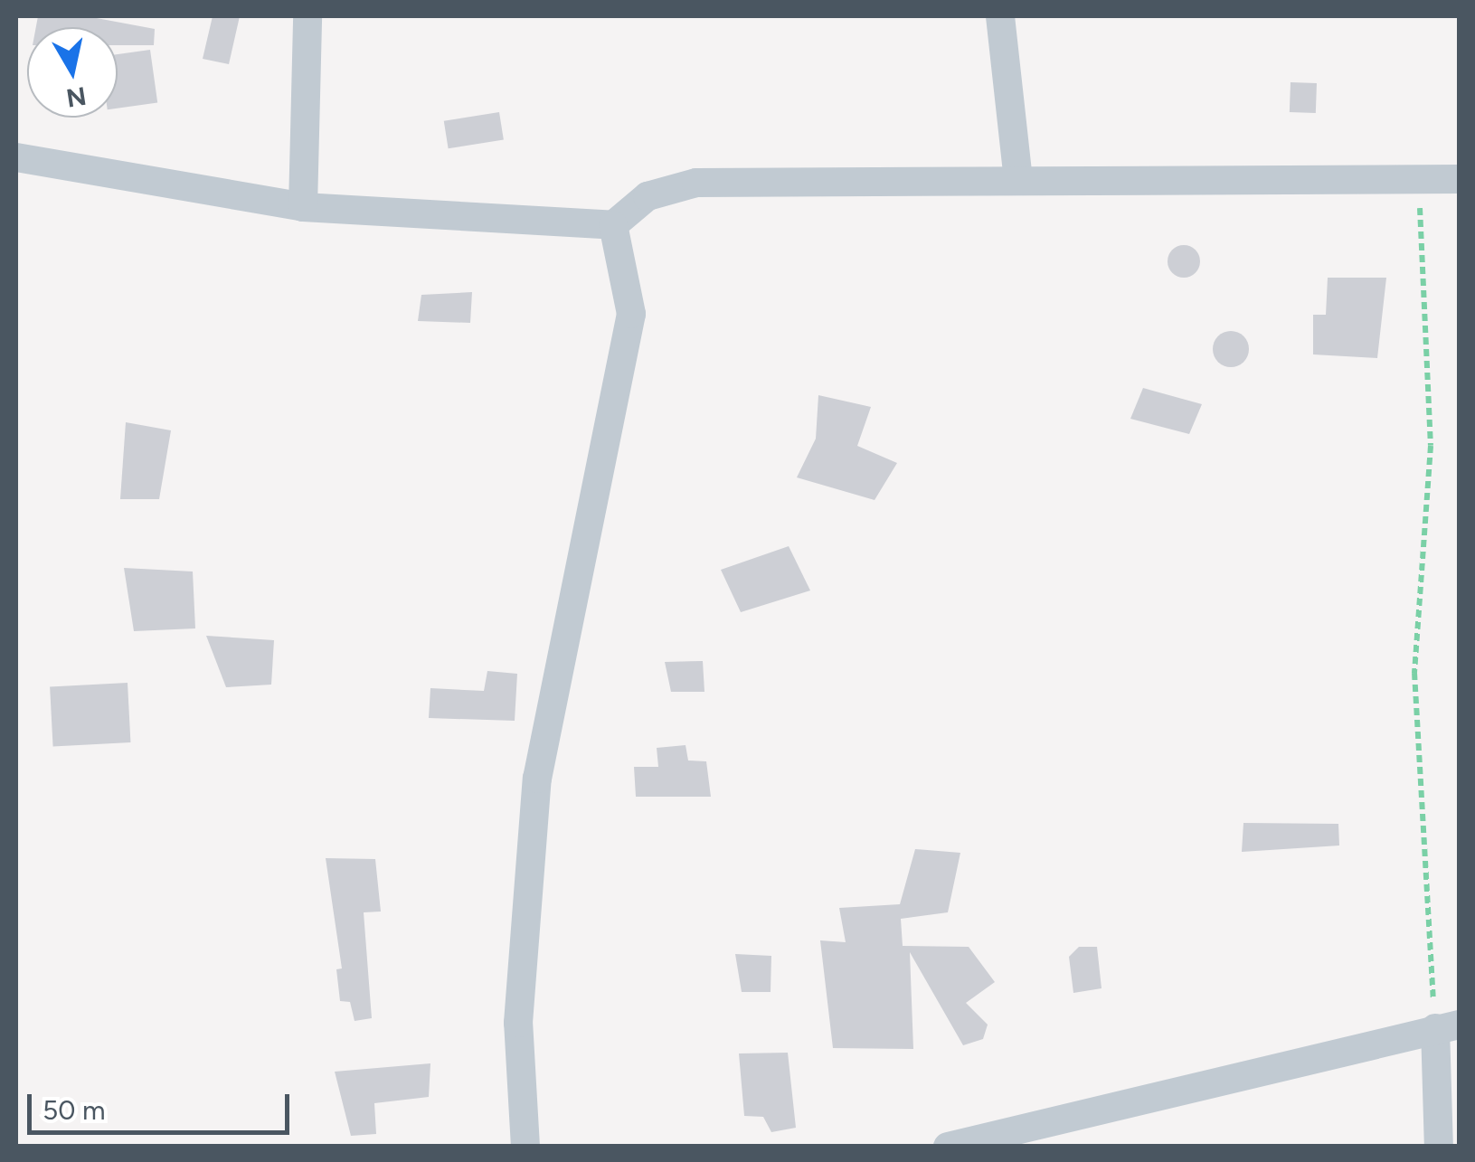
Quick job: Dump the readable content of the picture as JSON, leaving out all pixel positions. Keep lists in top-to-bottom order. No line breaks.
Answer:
{"scale_bar":"50 m","north":"bottom"}
